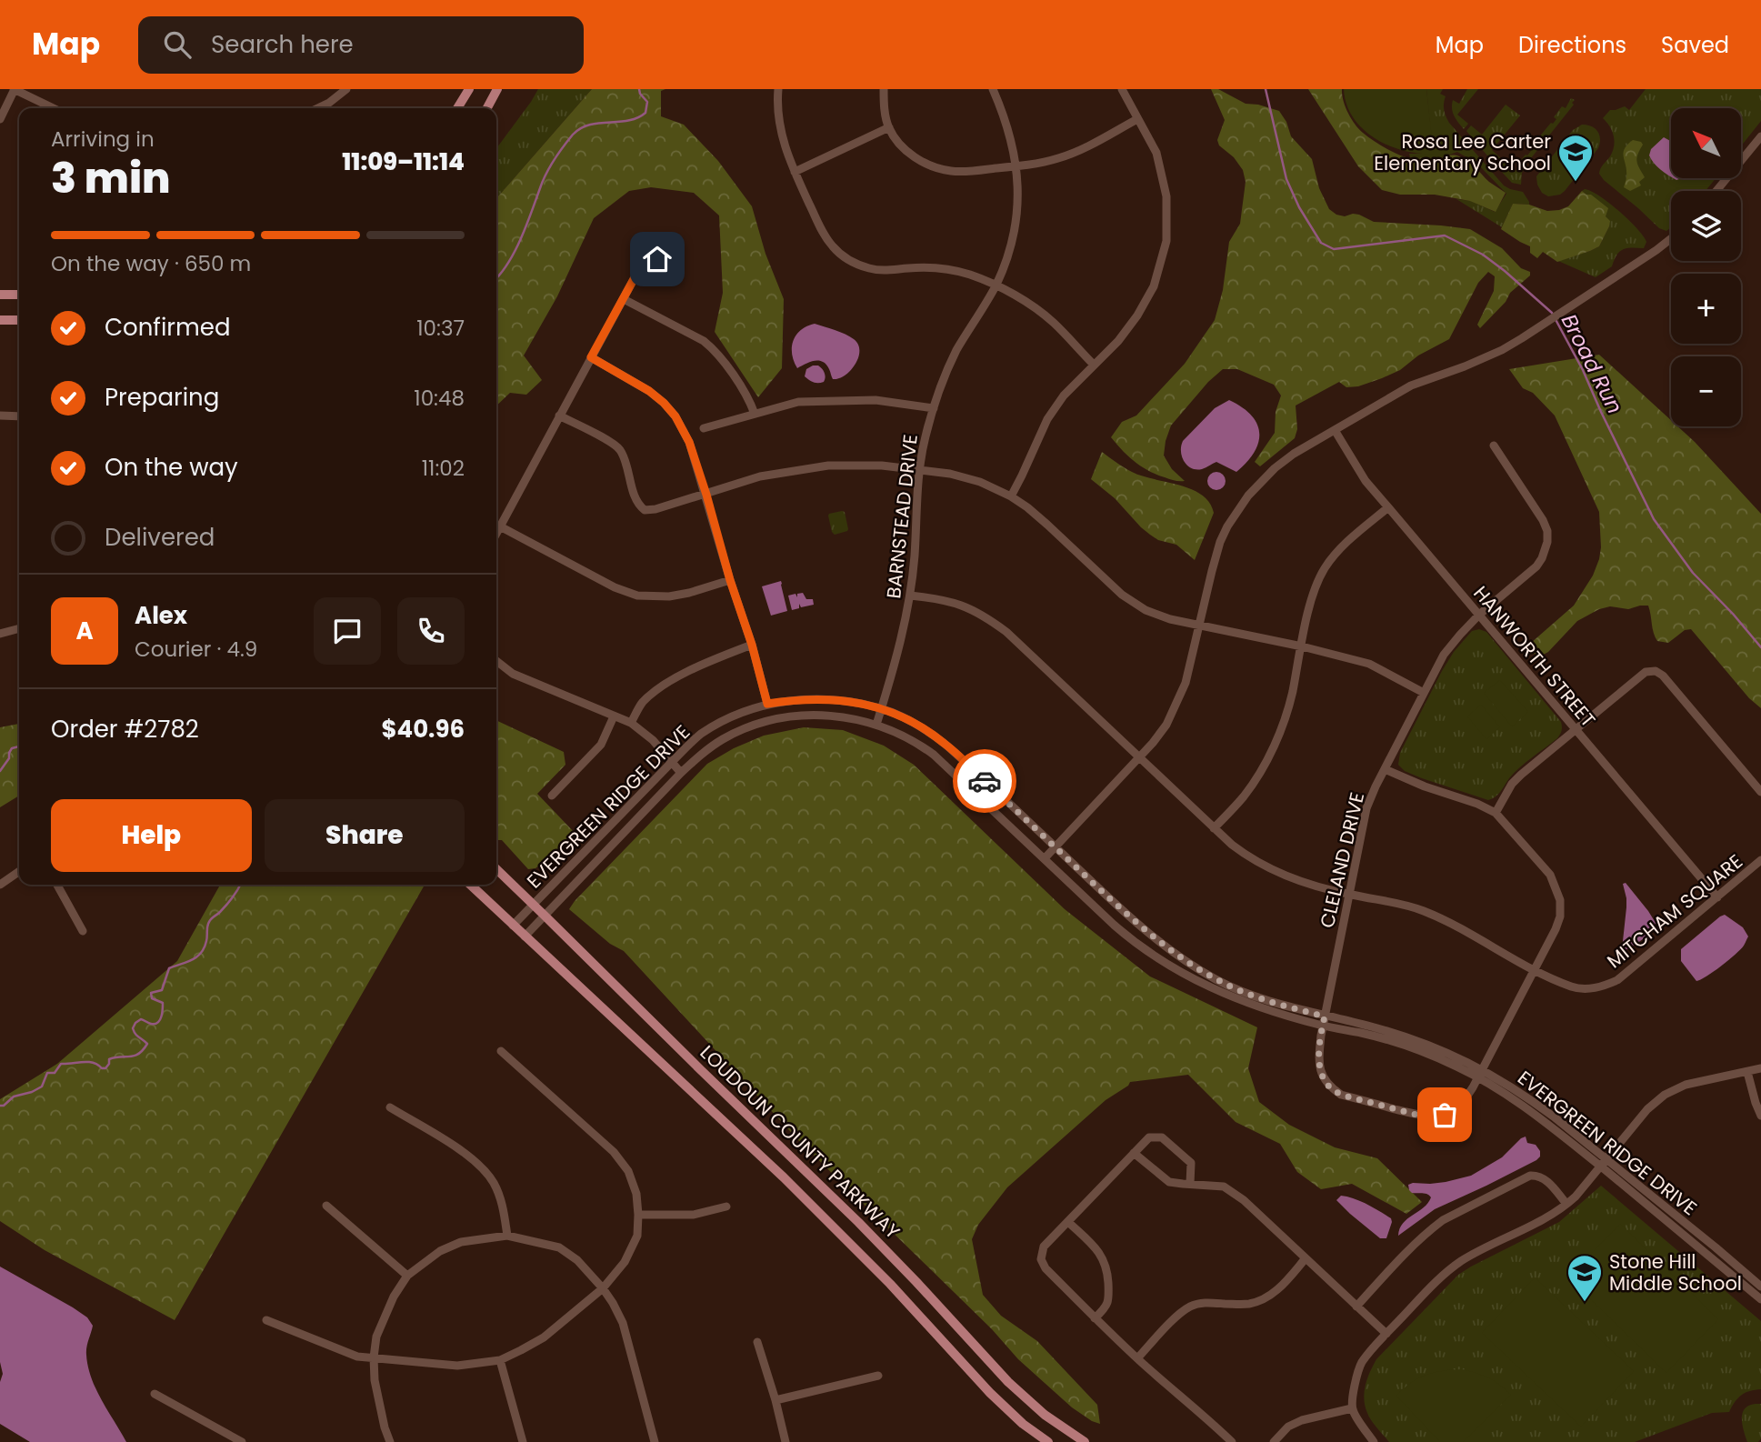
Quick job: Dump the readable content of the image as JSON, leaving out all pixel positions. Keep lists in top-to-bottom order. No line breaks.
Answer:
{"streets":{"main road":["LOUDOUN COUNTY PARKWAY"],"street":["BARNSTEAD DRIVE","HANWORTH STREET","EVERGREEN RIDGE DRIVE","CLELAND DRIVE","MITCHAM SQUARE"]},"crossings":[["BARNSTEAD DRIVE","EVERGREEN RIDGE DRIVE"],["BARNSTEAD DRIVE","MITCHAM SQUARE"],["HANWORTH STREET","CLELAND DRIVE"],["HANWORTH STREET","MITCHAM SQUARE"],["EVERGREEN RIDGE DRIVE","CLELAND DRIVE"],["EVERGREEN RIDGE DRIVE","LOUDOUN COUNTY PARKWAY"],["CLELAND DRIVE","MITCHAM SQUARE"]],"water":["Broad Run"],"places":{"school or university":["Rosa Lee Carter Elementary School","Stone Hill Middle School"]},"north":"top left","page":{"header":"Map","search":"Search here","nav":["Map","Directions","Saved"],"map_buttons":["+","−"],"heading":["3 min","Arriving in","11:09–11:14"],"panel":["Alex","Courier · 4.9","Order #2782","$40.96"],"bar":"On the way · 650 m","list":[["Confirmed","10:37"],["Preparing","10:48"],["On the way","11:02"],"Delivered"],"round":"A","buttons":["Help","Share"]}}
